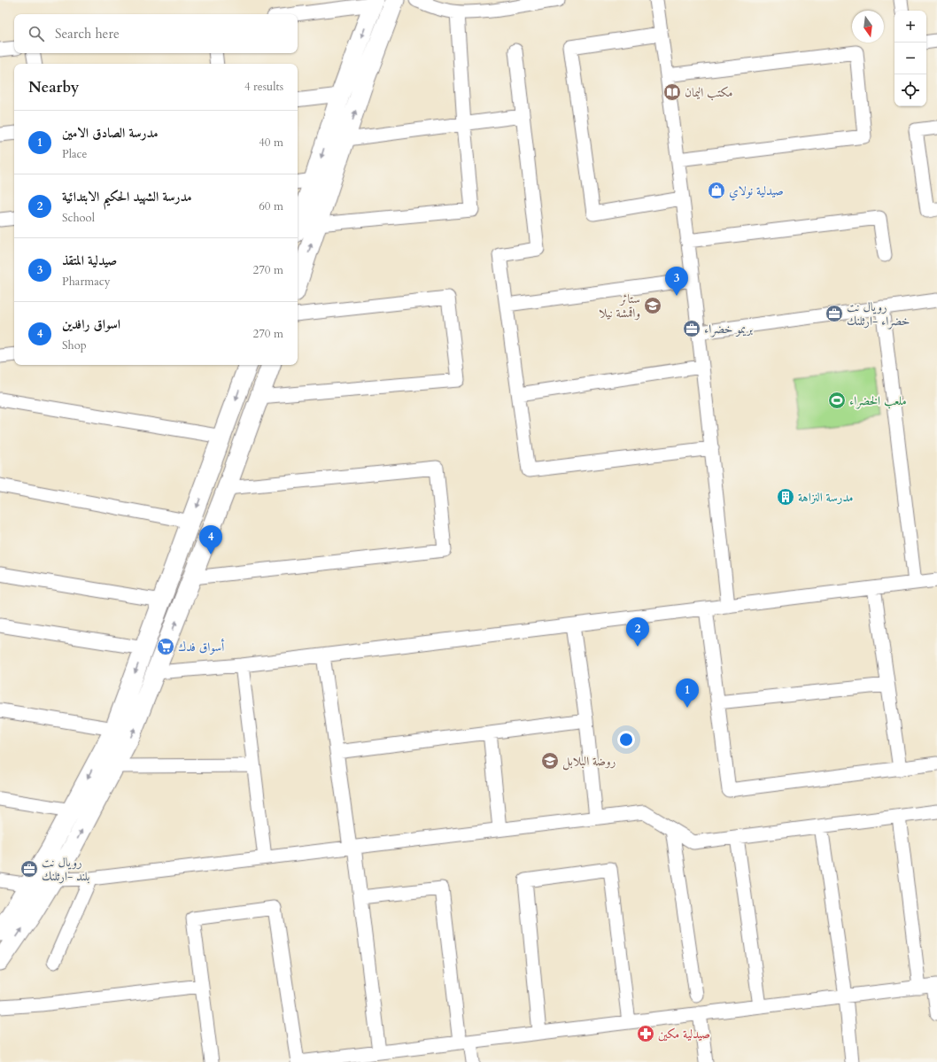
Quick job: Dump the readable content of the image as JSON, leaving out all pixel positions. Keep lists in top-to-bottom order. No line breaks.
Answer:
{"places":{"library":["مكتب اليمان"],"shop":["صيدلية نولاي"],"school or university":["ستائر واقمشة نيلا","روضة البلابل"],"office":["رويال نت خضراء -ارثلنك","بريمو خضراء","رويال نت بلند -ارثلنك"],"sports":["ملعب الخضراء"],"building":["مدرسة النزاهة"],"supermarket":["أسواق فدك"],"pharmacy":["صيدلية مكين"]},"north":"bottom","page":{"map_buttons":["+","−"],"search":"Search here","heading":["Nearby","4 results"],"list":[{"mark":"1","name":"مدرسة الصادق الامين","note":"Place","value":"40 m"},{"mark":"2","name":"مدرسة الشهيد الحكيم الابتدائية","note":"School","value":"60 m"},{"mark":"3","name":"صيدلية المتقذ","note":"Pharmacy","value":"270 m"},{"mark":"4","name":"اسواق رافدين","note":"Shop","value":"270 m"}],"pins":["3","4","2","1"]}}
